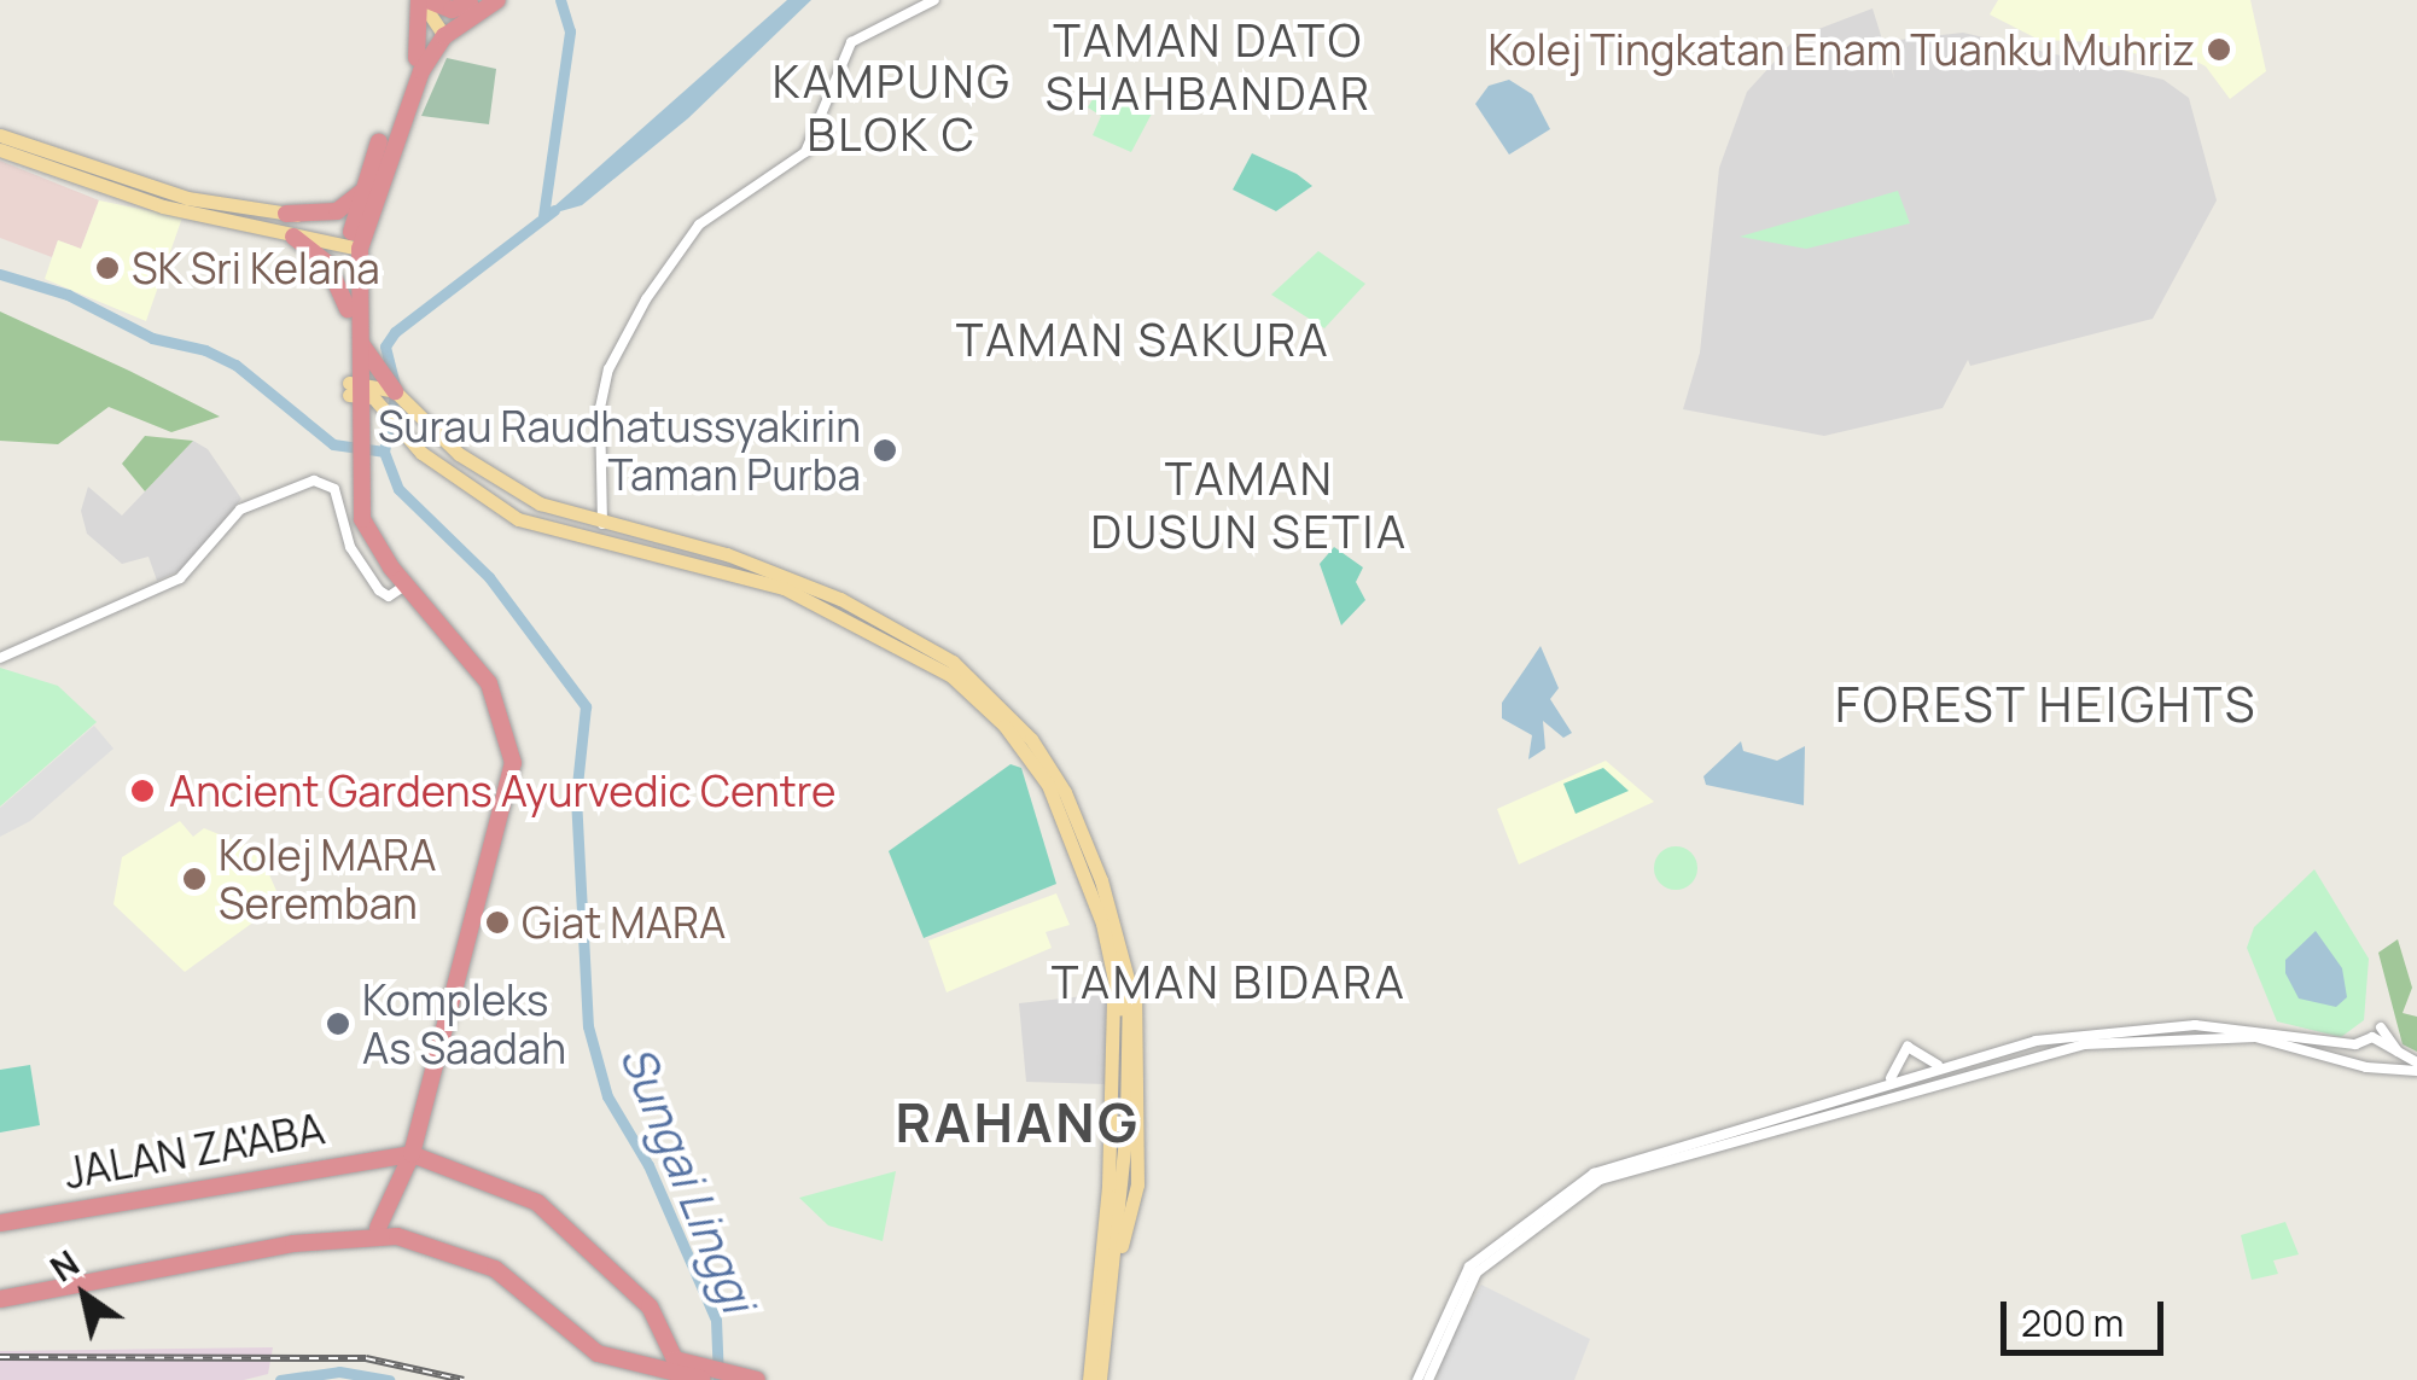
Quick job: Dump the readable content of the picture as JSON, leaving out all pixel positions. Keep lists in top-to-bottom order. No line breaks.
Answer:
{"streets":{"highway":["JALAN ZA'ABA"]},"districts":["TAMAN DATO SHAHBANDAR","KAMPUNG BLOK C","TAMAN SAKURA","TAMAN DUSUN SETIA","FOREST HEIGHTS","TAMAN BIDARA","RAHANG"],"water":["Sungai Linggi"],"places":["Kolej Tingkatan Enam Tuanku Muhriz","SK Sri Kelana","Surau Raudhatussyakirin Taman Purba","Ancient Gardens Ayurvedic Centre","Kolej MARA Seremban","Giat MARA","Kompleks As Saadah"],"scale_bar":"200 m","north":"top left"}
